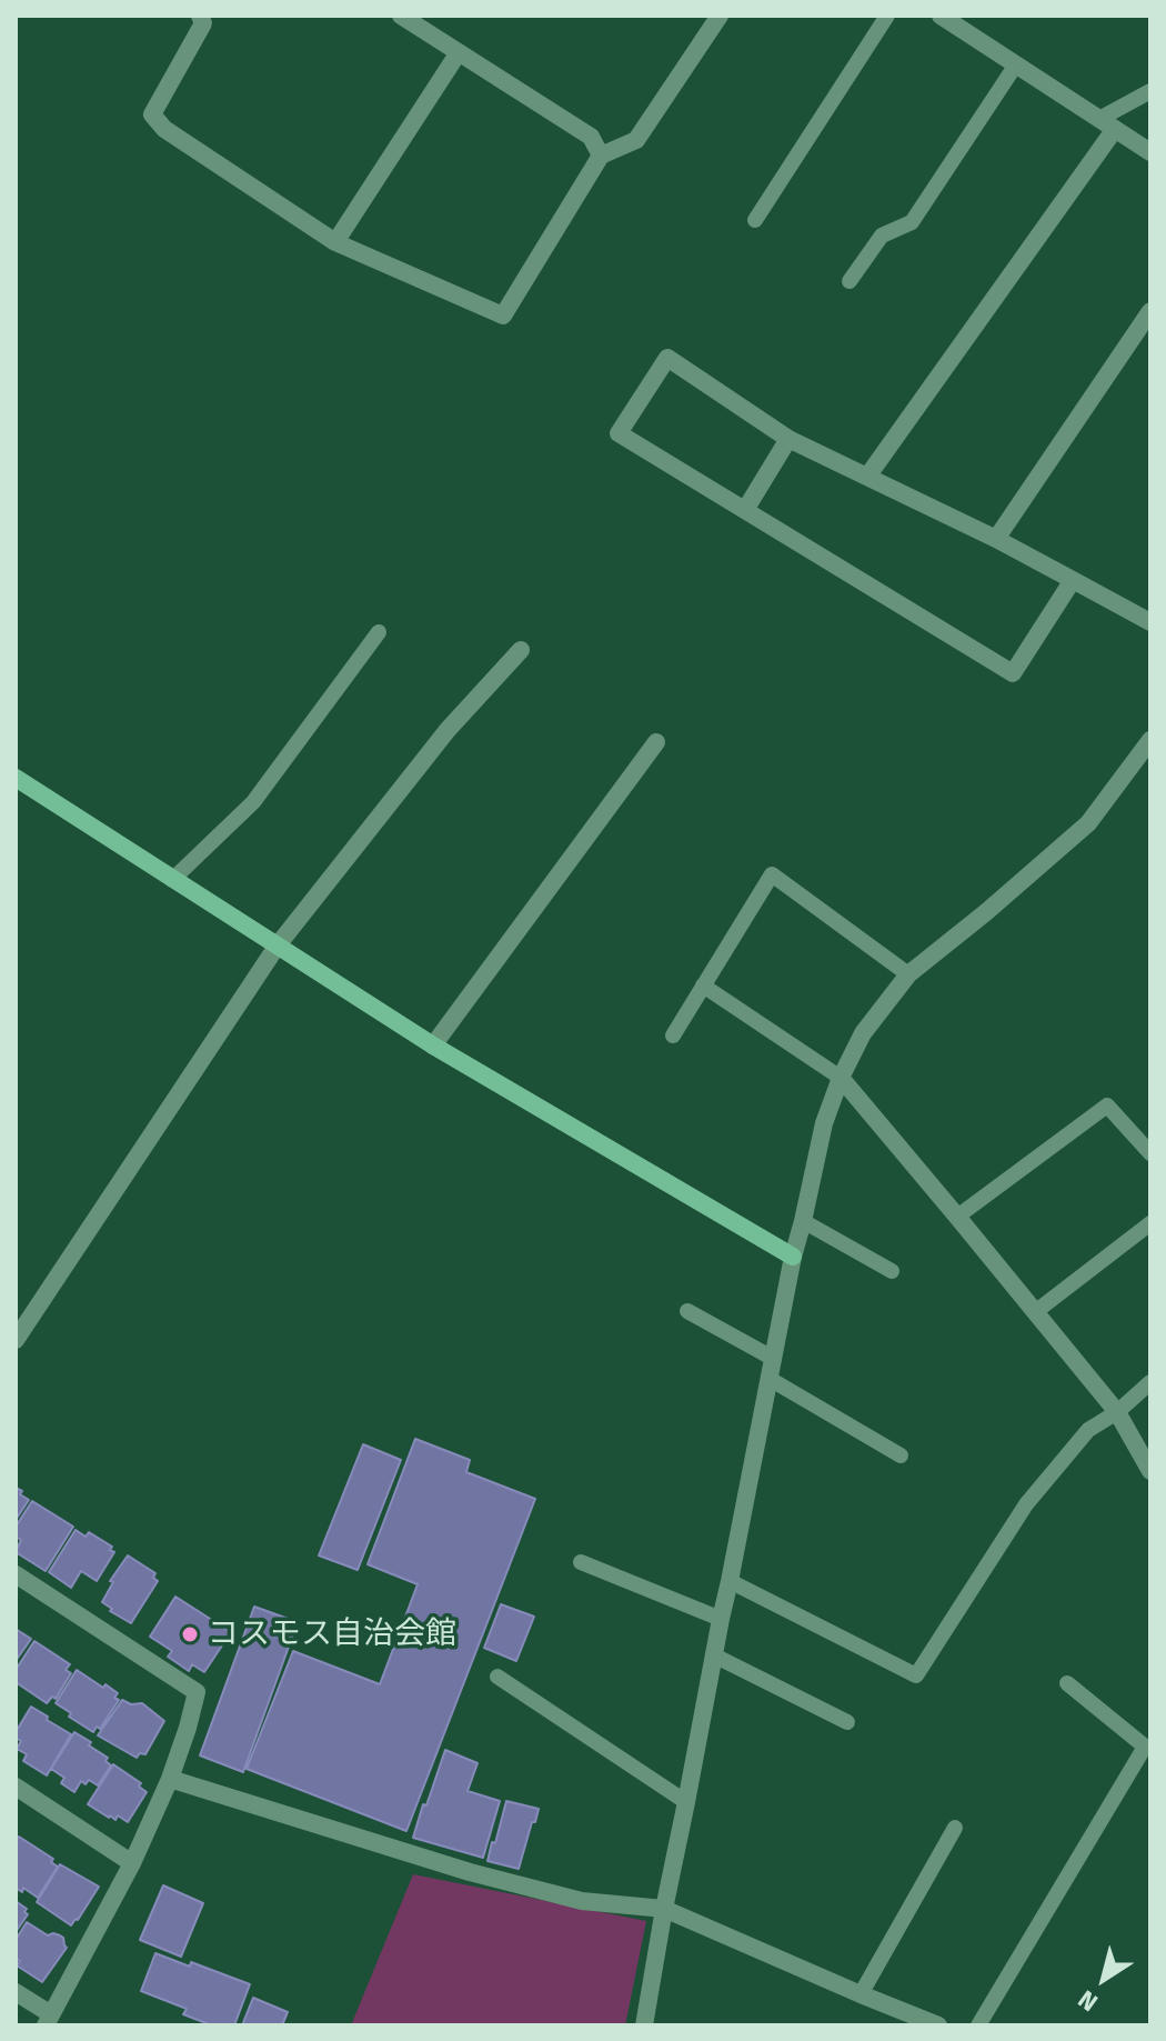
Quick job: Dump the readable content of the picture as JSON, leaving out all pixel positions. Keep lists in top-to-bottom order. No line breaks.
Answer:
{"places":["コスモス自治会館"],"north":"bottom left"}
